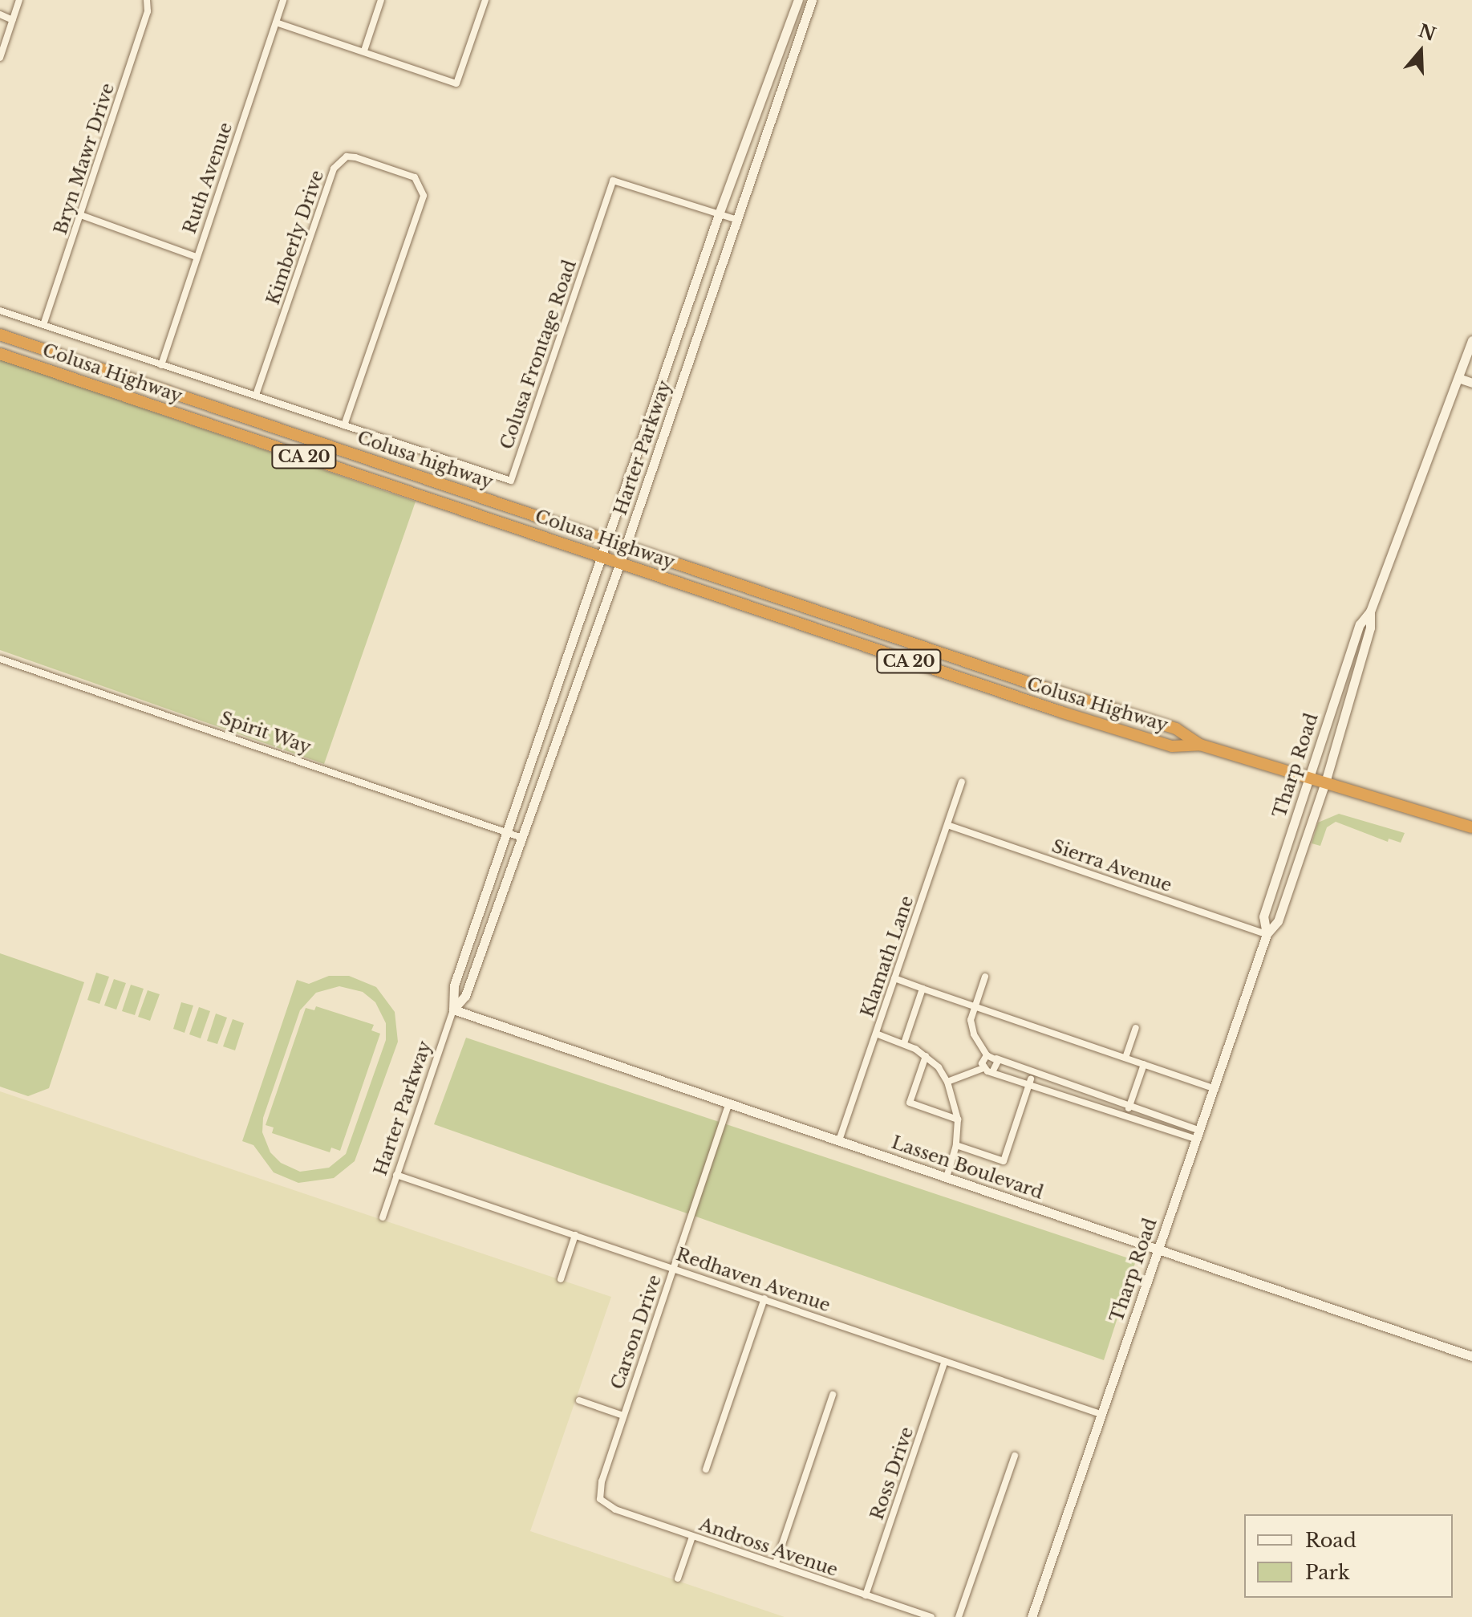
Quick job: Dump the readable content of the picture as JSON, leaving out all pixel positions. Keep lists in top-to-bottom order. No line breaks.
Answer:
{"streets":{"highway":["Colusa Highway","CA 20","Colusa highway"],"street":["Bryn Mawr Drive","Ruth Avenue","Kimberly Drive","Colusa Frontage Road","Harter Parkway","Spirit Way","Tharp Road","Sierra Avenue","Klamath Lane","Lassen Boulevard","Redhaven Avenue","Carson Drive","Ross Drive","Andross Avenue"]},"crossings":[["Bryn Mawr Drive","Colusa Frontage Road"],["Ruth Avenue","Colusa Frontage Road"],["Kimberly Drive","Colusa Frontage Road"],["Colusa Frontage Road","Harter Parkway"],["Colusa Highway","Harter Parkway"],["Colusa Highway","Colusa highway"],["Colusa Highway","Tharp Road"],["Harter Parkway","Colusa highway"],["Harter Parkway","Spirit Way"],["Harter Parkway","Lassen Boulevard"],["Harter Parkway","Redhaven Avenue"],["Tharp Road","Sierra Avenue"],["Tharp Road","Lassen Boulevard"],["Tharp Road","Redhaven Avenue"],["Sierra Avenue","Klamath Lane"],["Klamath Lane","Lassen Boulevard"],["Lassen Boulevard","Carson Drive"],["Redhaven Avenue","Carson Drive"],["Redhaven Avenue","Ross Drive"],["Carson Drive","Andross Avenue"],["Ross Drive","Andross Avenue"]],"legend":["Road","Park"],"north":"top"}
